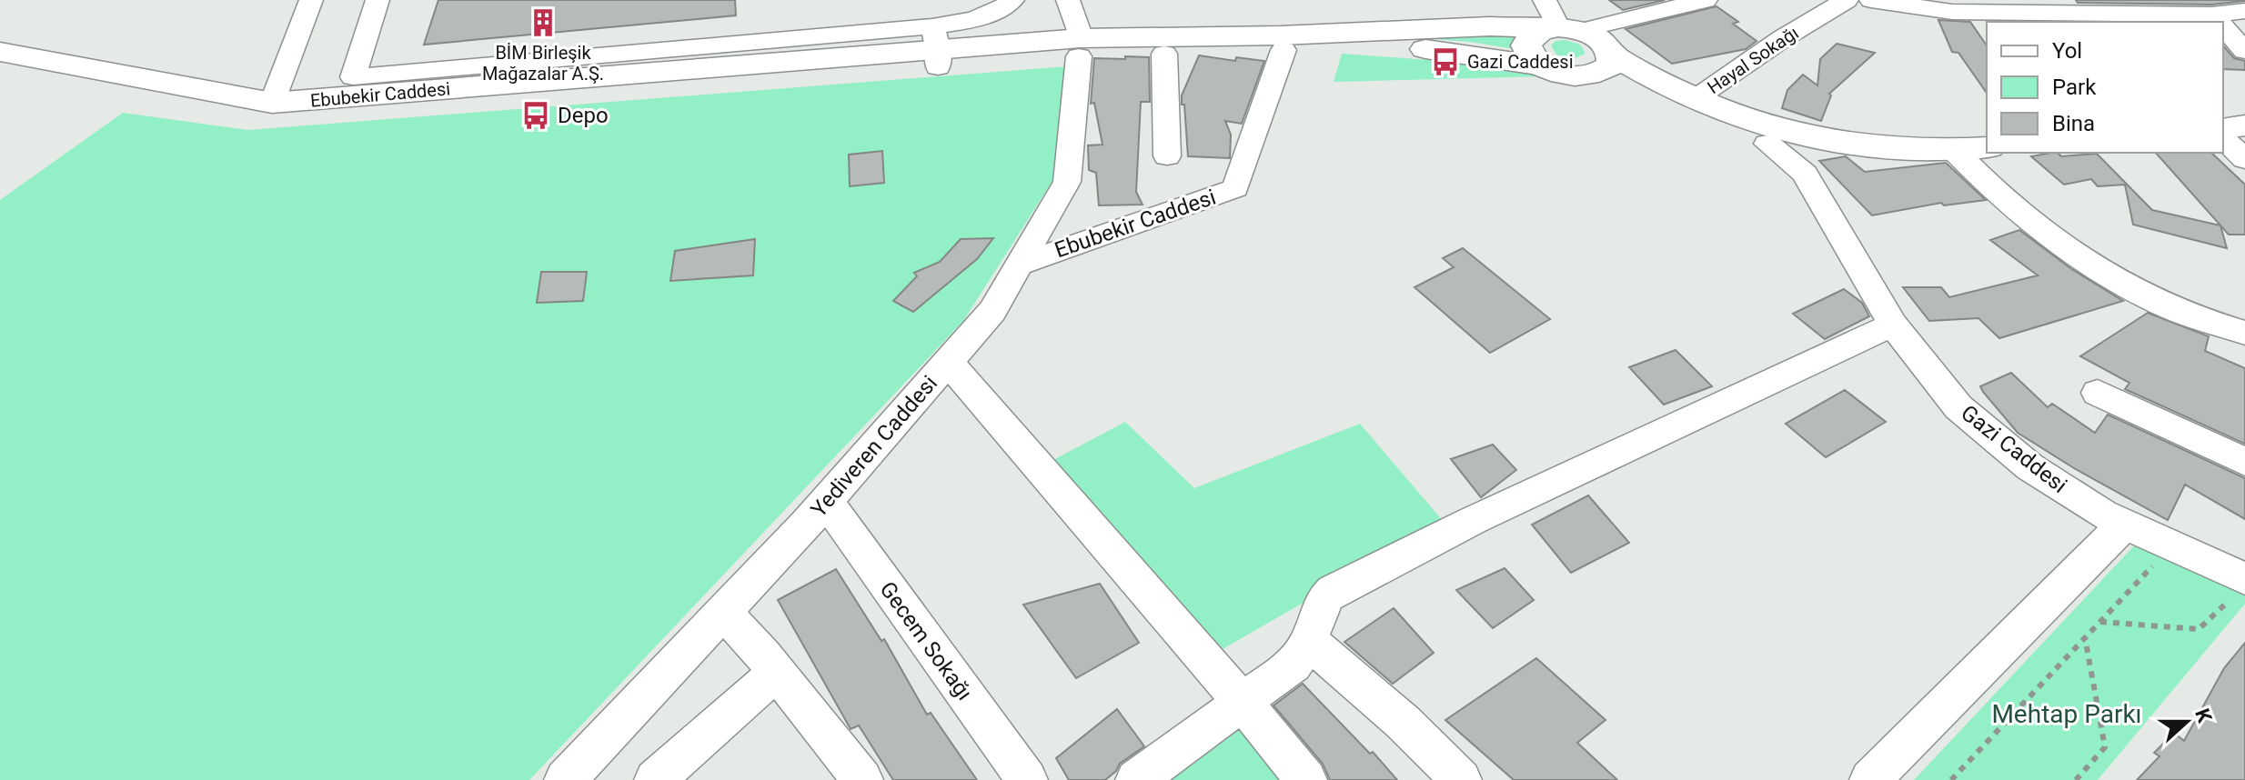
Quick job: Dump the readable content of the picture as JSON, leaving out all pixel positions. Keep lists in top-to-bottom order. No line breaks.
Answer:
{"streets":{"main road":["Ebubekir Caddesi"],"street":["Hayal Sokağı","Yediveren Caddesi","Gazi Caddesi","Gecem Sokağı"]},"crossings":[["Ebubekir Caddesi","Yediveren Caddesi"],["Yediveren Caddesi","Gecem Sokağı"]],"parks":["Mehtap Parkı"],"places":{"building":["BİM Birleşik Mağazalar A.Ş."],"bus stop":["Gazi Caddesi","Depo"]},"legend":["Yol","Park","Bina"],"north":"right"}
